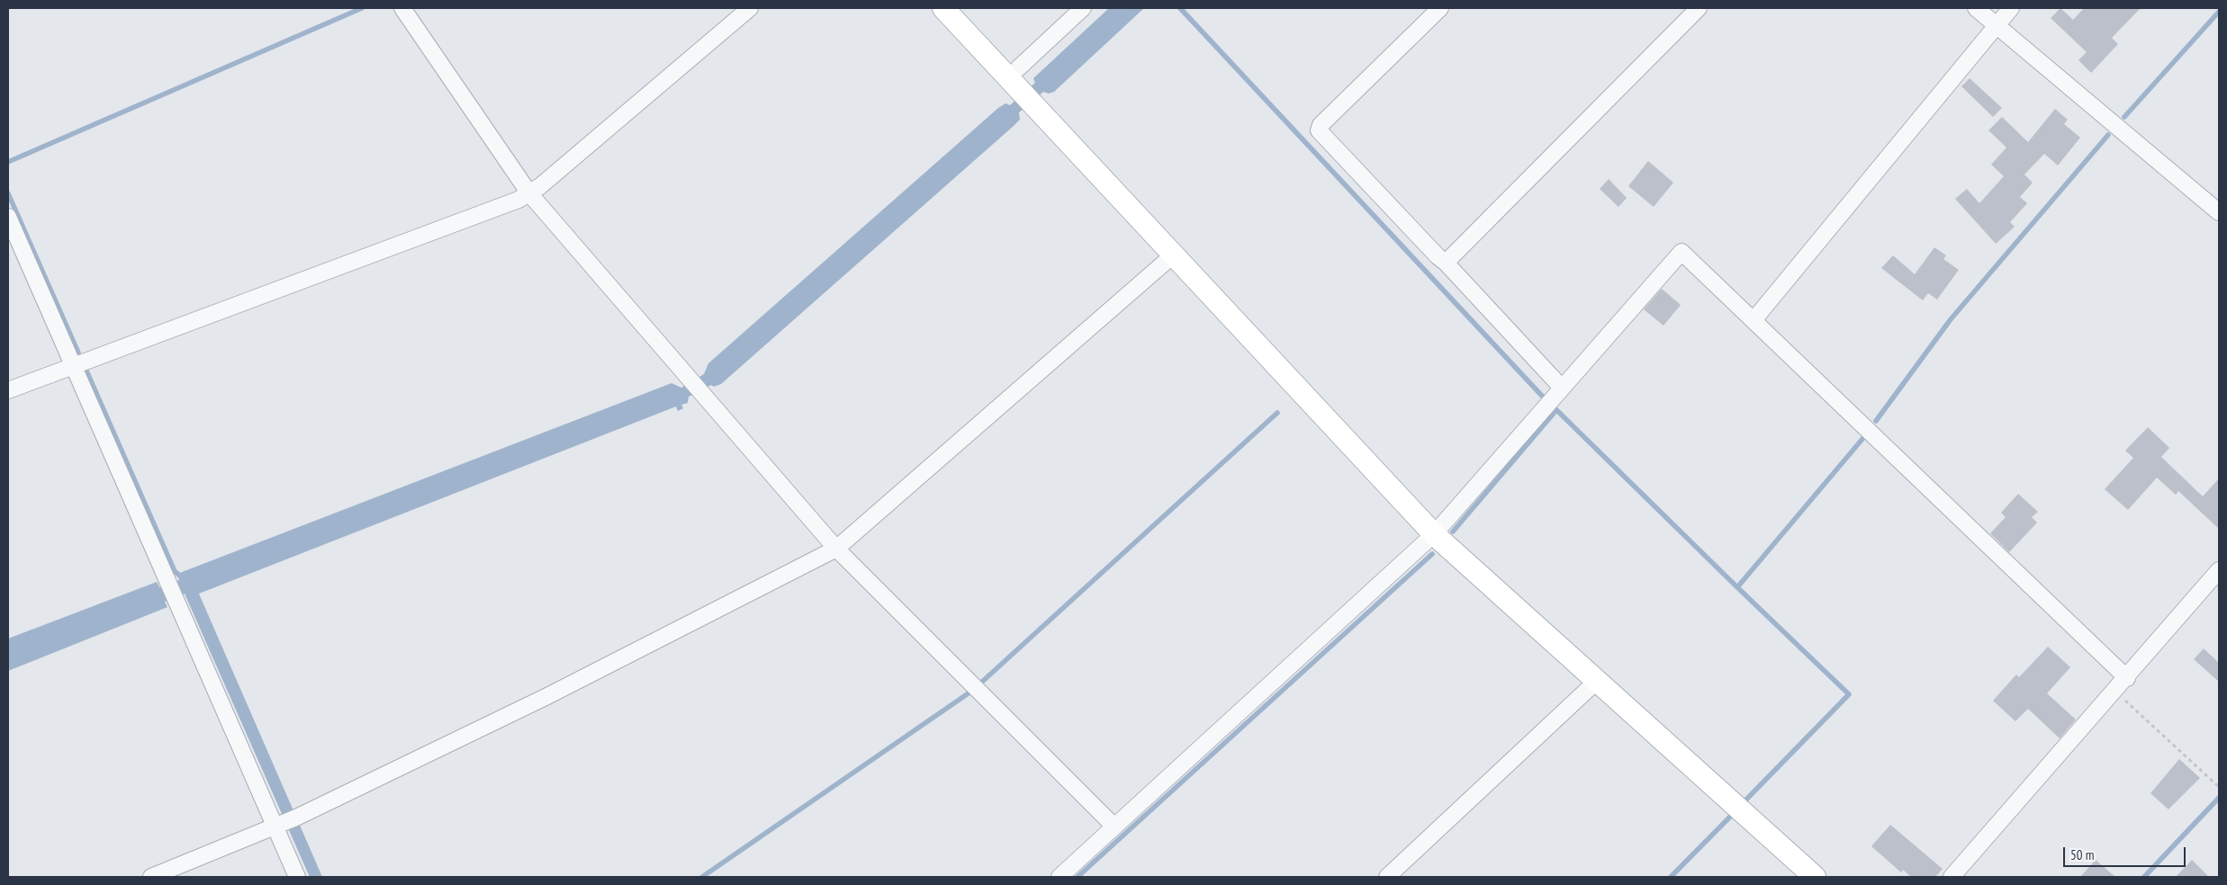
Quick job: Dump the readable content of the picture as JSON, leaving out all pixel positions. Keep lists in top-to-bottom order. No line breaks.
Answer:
{"scale_bar":"50 m"}
